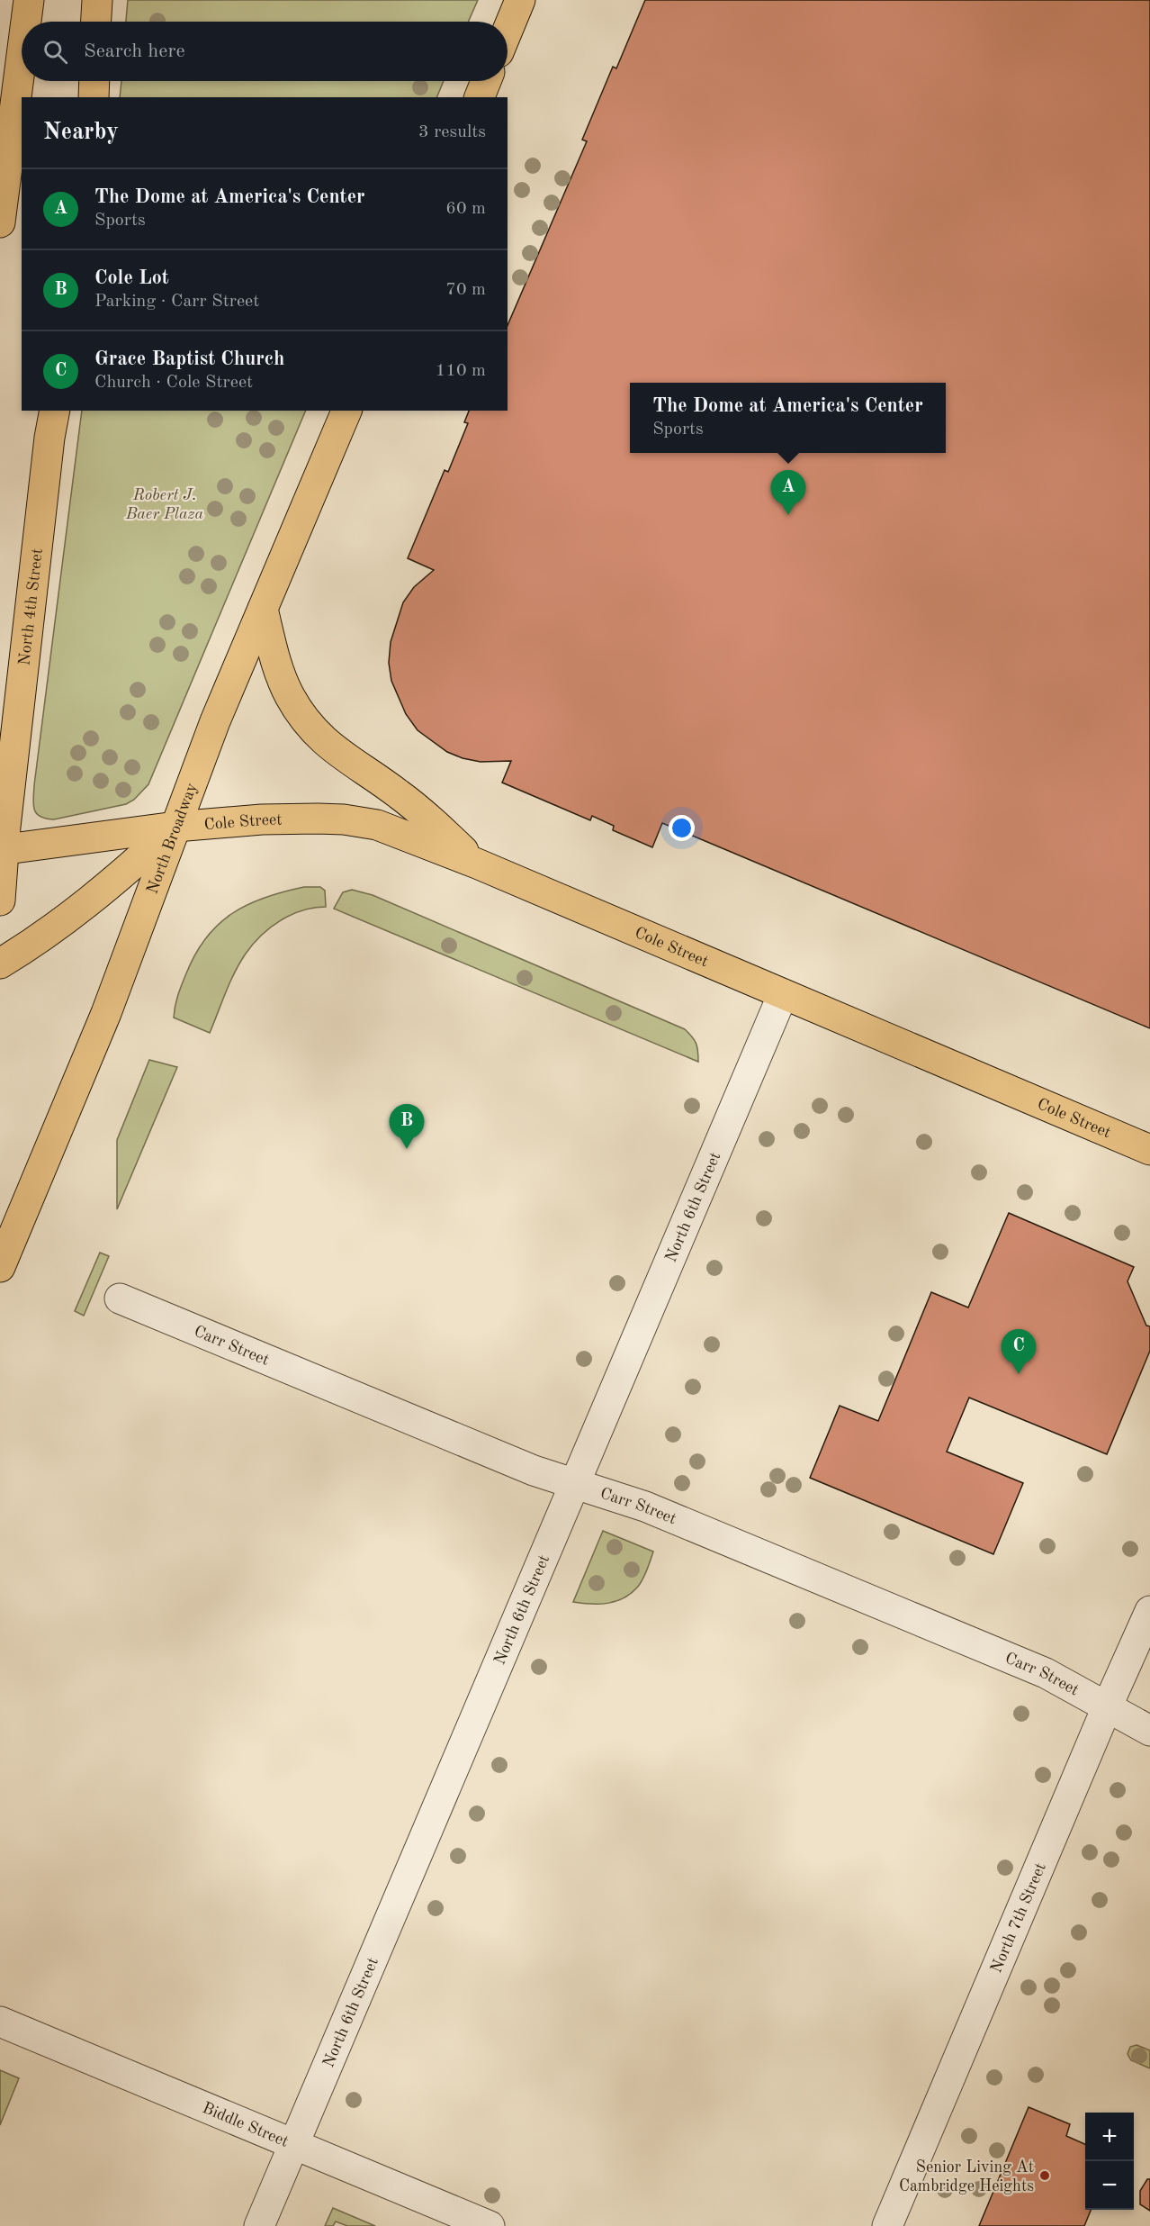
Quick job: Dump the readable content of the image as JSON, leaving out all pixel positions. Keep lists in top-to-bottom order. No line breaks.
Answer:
{"streets":{"main road":["North 4th Street","Cole Street","North Broadway"],"street":["North 6th Street","Carr Street","North 7th Street","Biddle Street"]},"crossings":[["North 4th Street","Cole Street"],["Cole Street","North Broadway"],["Cole Street","North 6th Street"],["North 6th Street","Carr Street"],["North 6th Street","Biddle Street"],["Carr Street","North 7th Street"]],"parks":["Robert J. Baer Plaza"],"places":["Senior Living At Cambridge Heights"],"page":{"search":"Search here","heading":["Nearby","3 results"],"list":[{"mark":"A","name":"The Dome at America's Center","note":"Sports","value":"60 m"},{"mark":"B","name":"Cole Lot","note":"Parking · Carr Street","value":"70 m"},{"mark":"C","name":"Grace Baptist Church","note":"Church · Cole Street","value":"110 m"}],"popup":["The Dome at America's Center","Sports"],"pins":["A","B","C"],"map_buttons":["+","−"]}}
